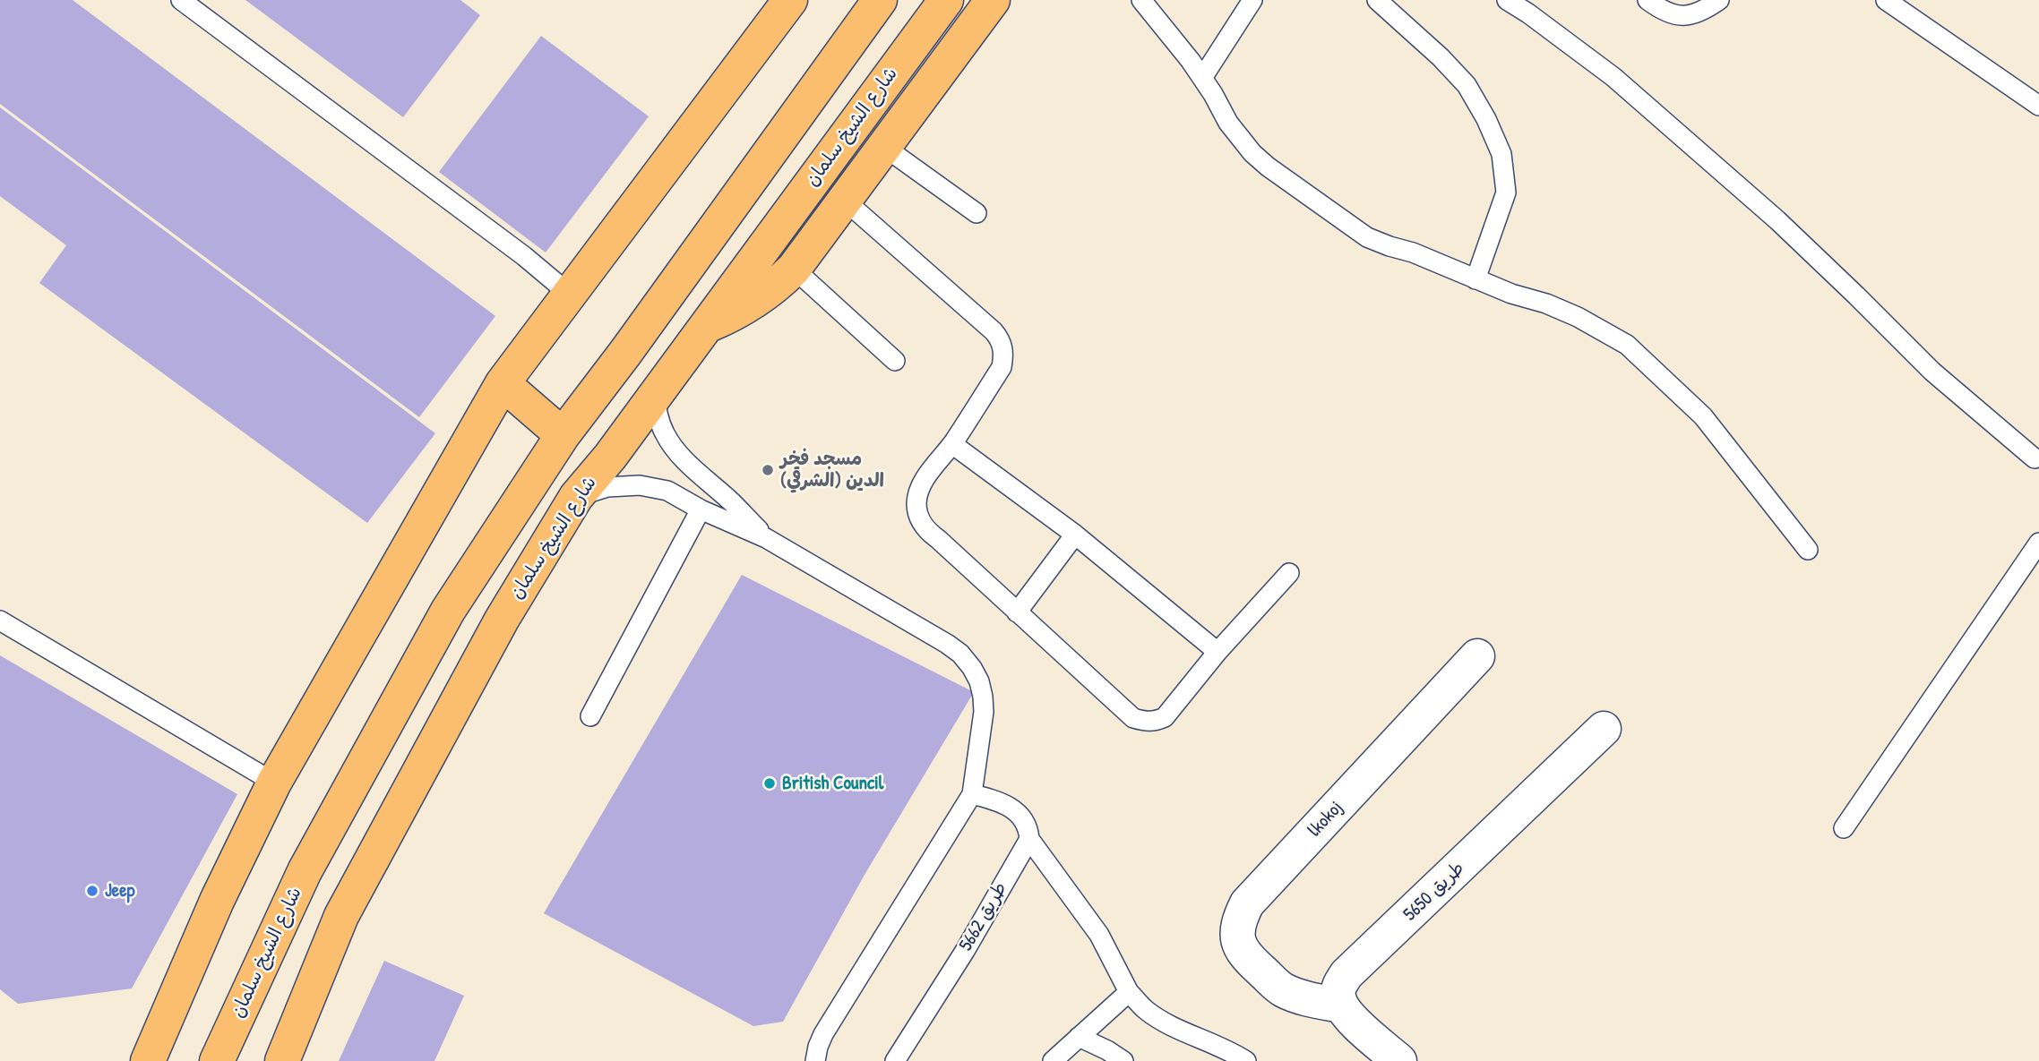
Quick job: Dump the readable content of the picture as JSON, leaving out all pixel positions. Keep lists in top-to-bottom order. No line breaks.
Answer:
{"streets":{"main road":["شارع الشيخ سلمان"],"street":["lkokoj","طريق 5650"],"lane":["طريق 5662"]},"crossings":[["lkokoj","طريق 5650"]],"places":["مسجد فخر الدين (الشرقي)","British Council","Jeep"]}
